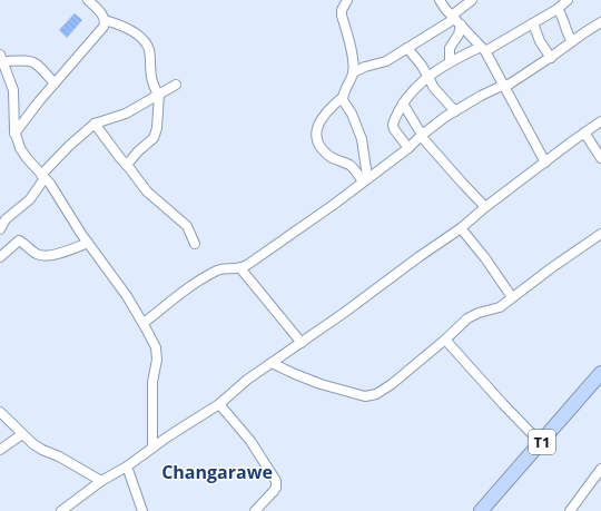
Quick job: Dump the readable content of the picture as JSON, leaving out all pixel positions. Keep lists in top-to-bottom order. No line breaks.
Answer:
{"streets":{"highway":["T1"]},"districts":["Changarawe"]}
